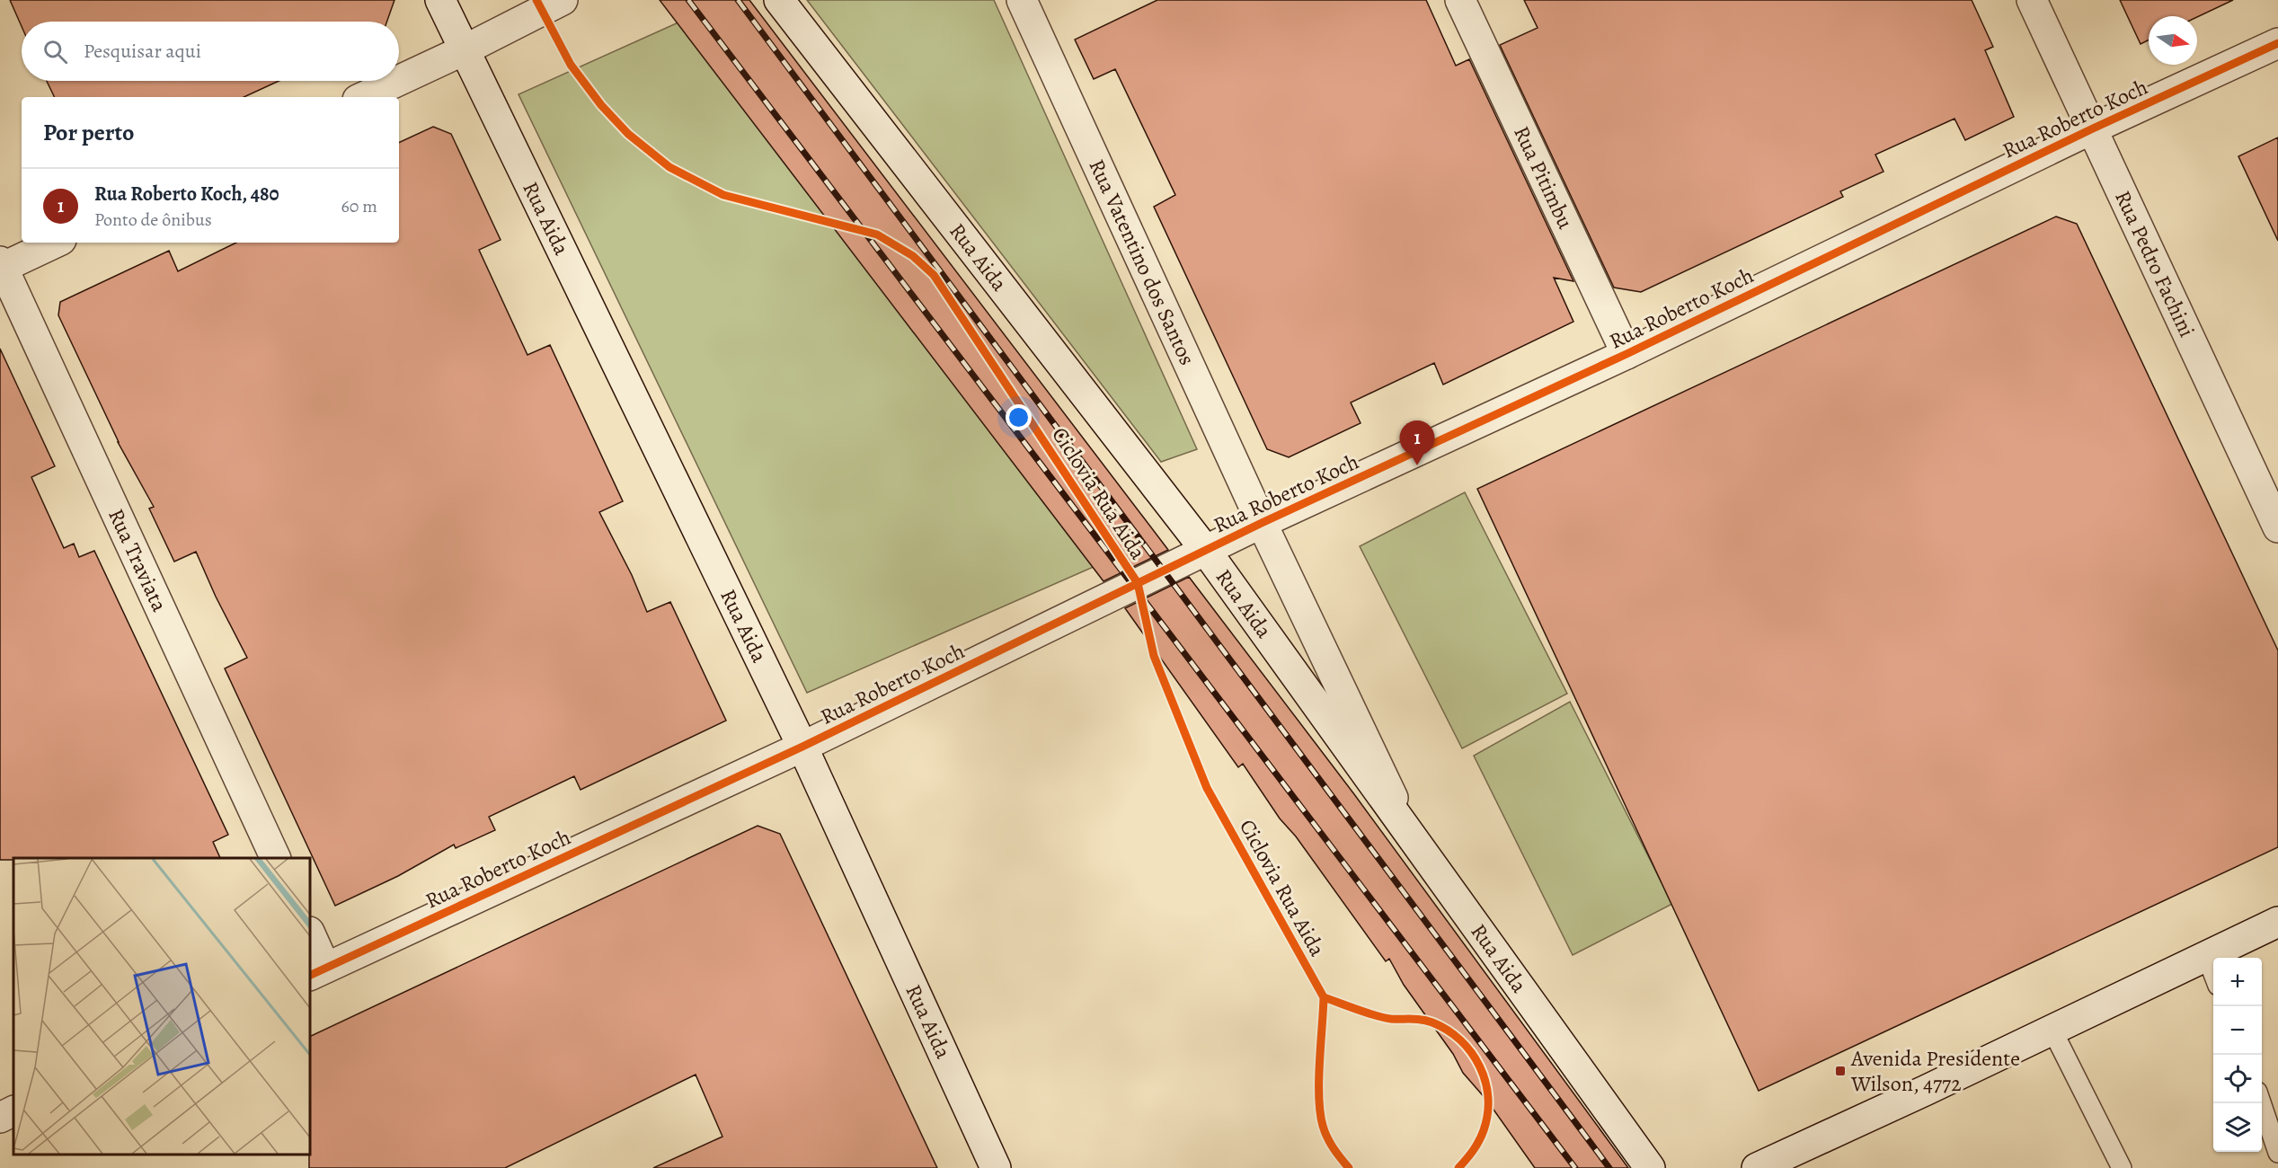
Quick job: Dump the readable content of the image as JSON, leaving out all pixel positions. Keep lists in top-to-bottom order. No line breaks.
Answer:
{"streets":{"street":["Rua Roberto Koch","Rua Pitimbu","Rua Aida","Rua Vatentino dos Santos","Rua Pedro Fachini","Rua Traviata"],"cycle path":["Ciclovia Rua Aida"]},"crossings":[["Rua Roberto Koch","Rua Pitimbu"],["Rua Roberto Koch","Rua Aida"],["Rua Roberto Koch","Rua Vatentino dos Santos"],["Rua Roberto Koch","Rua Pedro Fachini"],["Rua Aida","Rua Vatentino dos Santos"]],"places":{"transit":["Avenida Presidente Wilson, 4772"]},"north":"right","page":{"search":"Pesquisar aqui","heading":"Por perto","list":[{"mark":"1","name":"Rua Roberto Koch, 480","note":"Ponto de ônibus","value":"60 m"}],"pins":"1","map_buttons":["+","−"]}}
